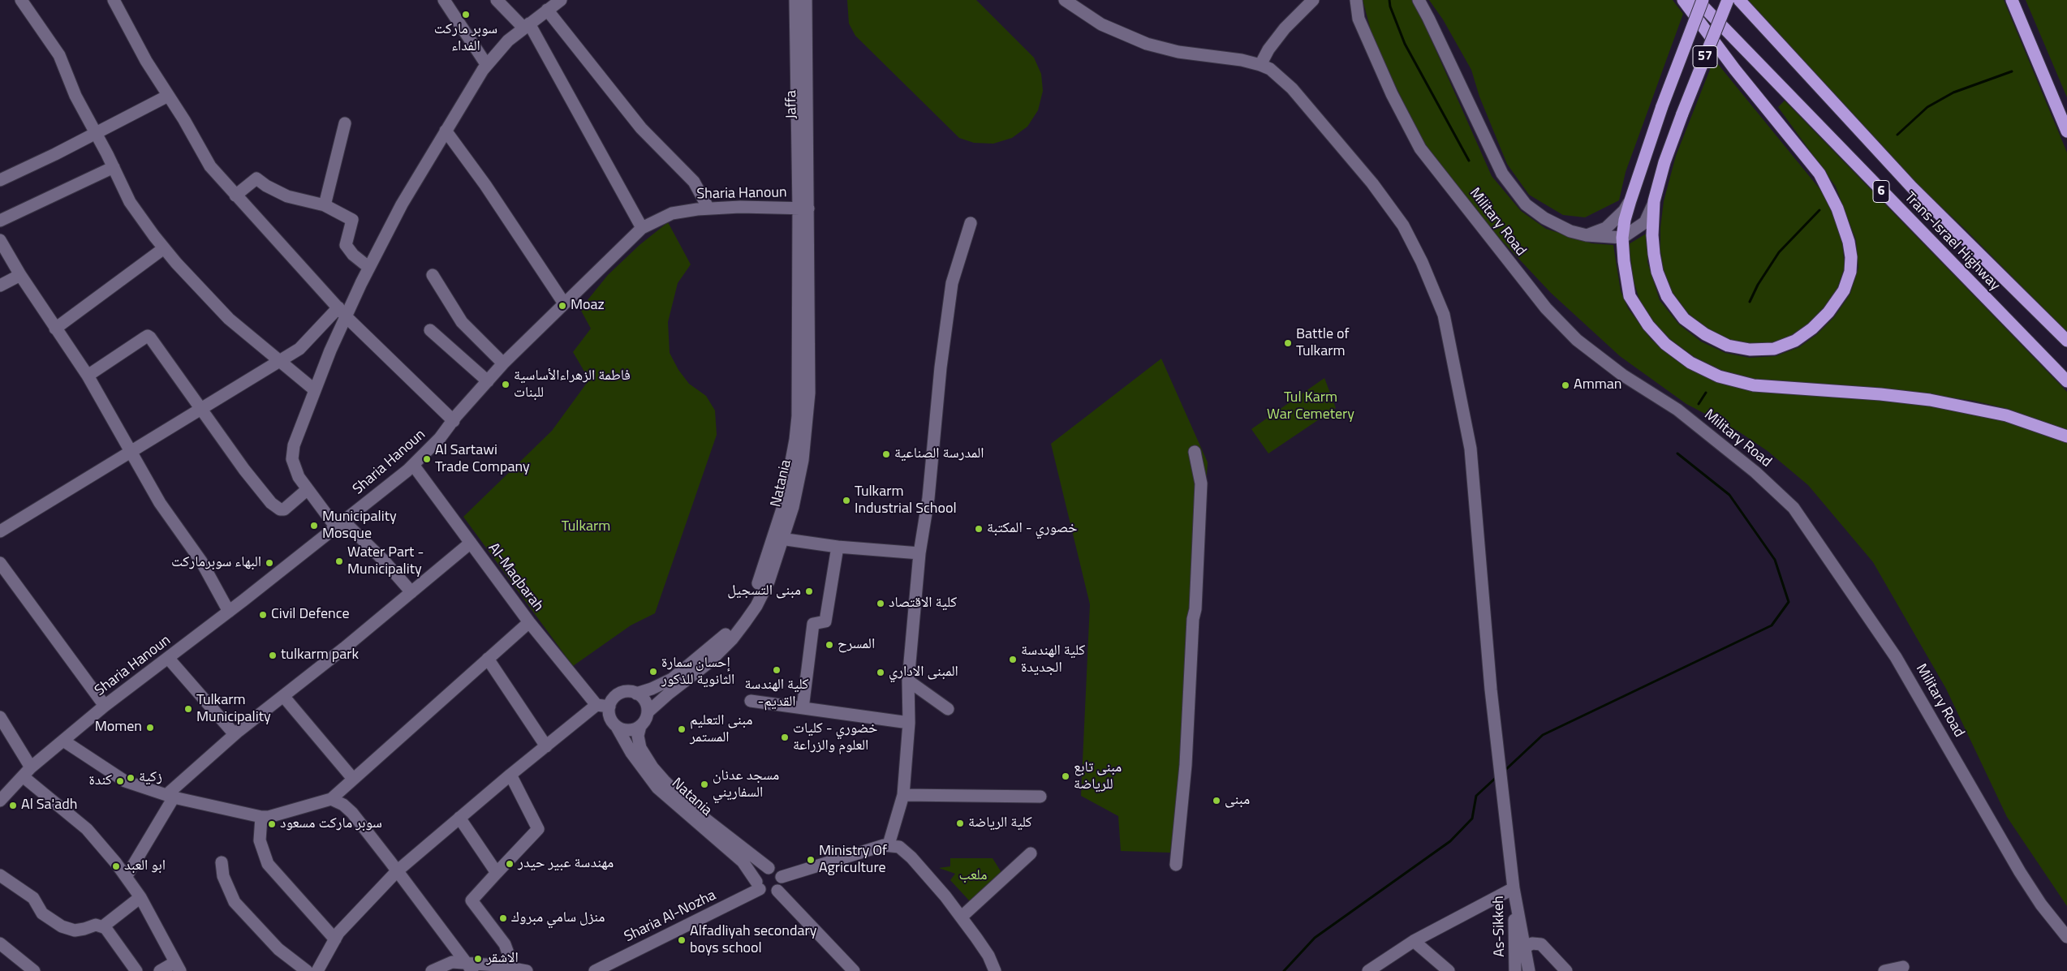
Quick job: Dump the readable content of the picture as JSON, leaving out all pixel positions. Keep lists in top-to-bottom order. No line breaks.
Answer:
{"streets":{"highway":["57","6","Trans-Israel Highway"],"street":["Jaffa","Sharia Hanoun","Military Road","Natania","Al-Maqbarah","Sharia Al-Nozha","As-Sikkeh"]},"crossings":[["Jaffa","Sharia Hanoun"],["Jaffa","Natania"],["Sharia Hanoun","Natania"],["Sharia Hanoun","Al-Maqbarah"],["Natania","Sharia Al-Nozha"]],"parks":["Tul Karm War Cemetery","Tulkarm","ملعب"],"places":["سوبر ماركت الفداء","Moaz","Battle of Tulkarm","فاطمة الزهراءالأساسية للبنات","Amman","المدرسة الصناعية","Al Sartawi Trade Company","Tulkarm Industrial School","Municipality Mosque","خصوري - المكتبة","Water Part - Municipality","البهاء سوبرماركت","مبنى التسجيل","كلية الاقتصاد","Civil Defence","المسرح","tulkarm park","كلية الهندسة الجديدة","كلية الهندسة -القديم","إحسان سمارة الثانوية للذكور","المبنى الاداري","Tulkarm Municipality","Momen","مبنى التعليم المستمر","خضوري - كليات العلوم والزراعة","مبنى تابع للرياضة","زكية","كندة","مسجد عدنان السفاريني","مبنى","Al Sa'adh","كلية الرياضة","سوبر ماركت مسعود","Ministry Of Agriculture","مهندسة عبير حيدر","ابو العبد","منزل سامي مبروك","Alfadliyah secondary boys school","الاشقر"]}
